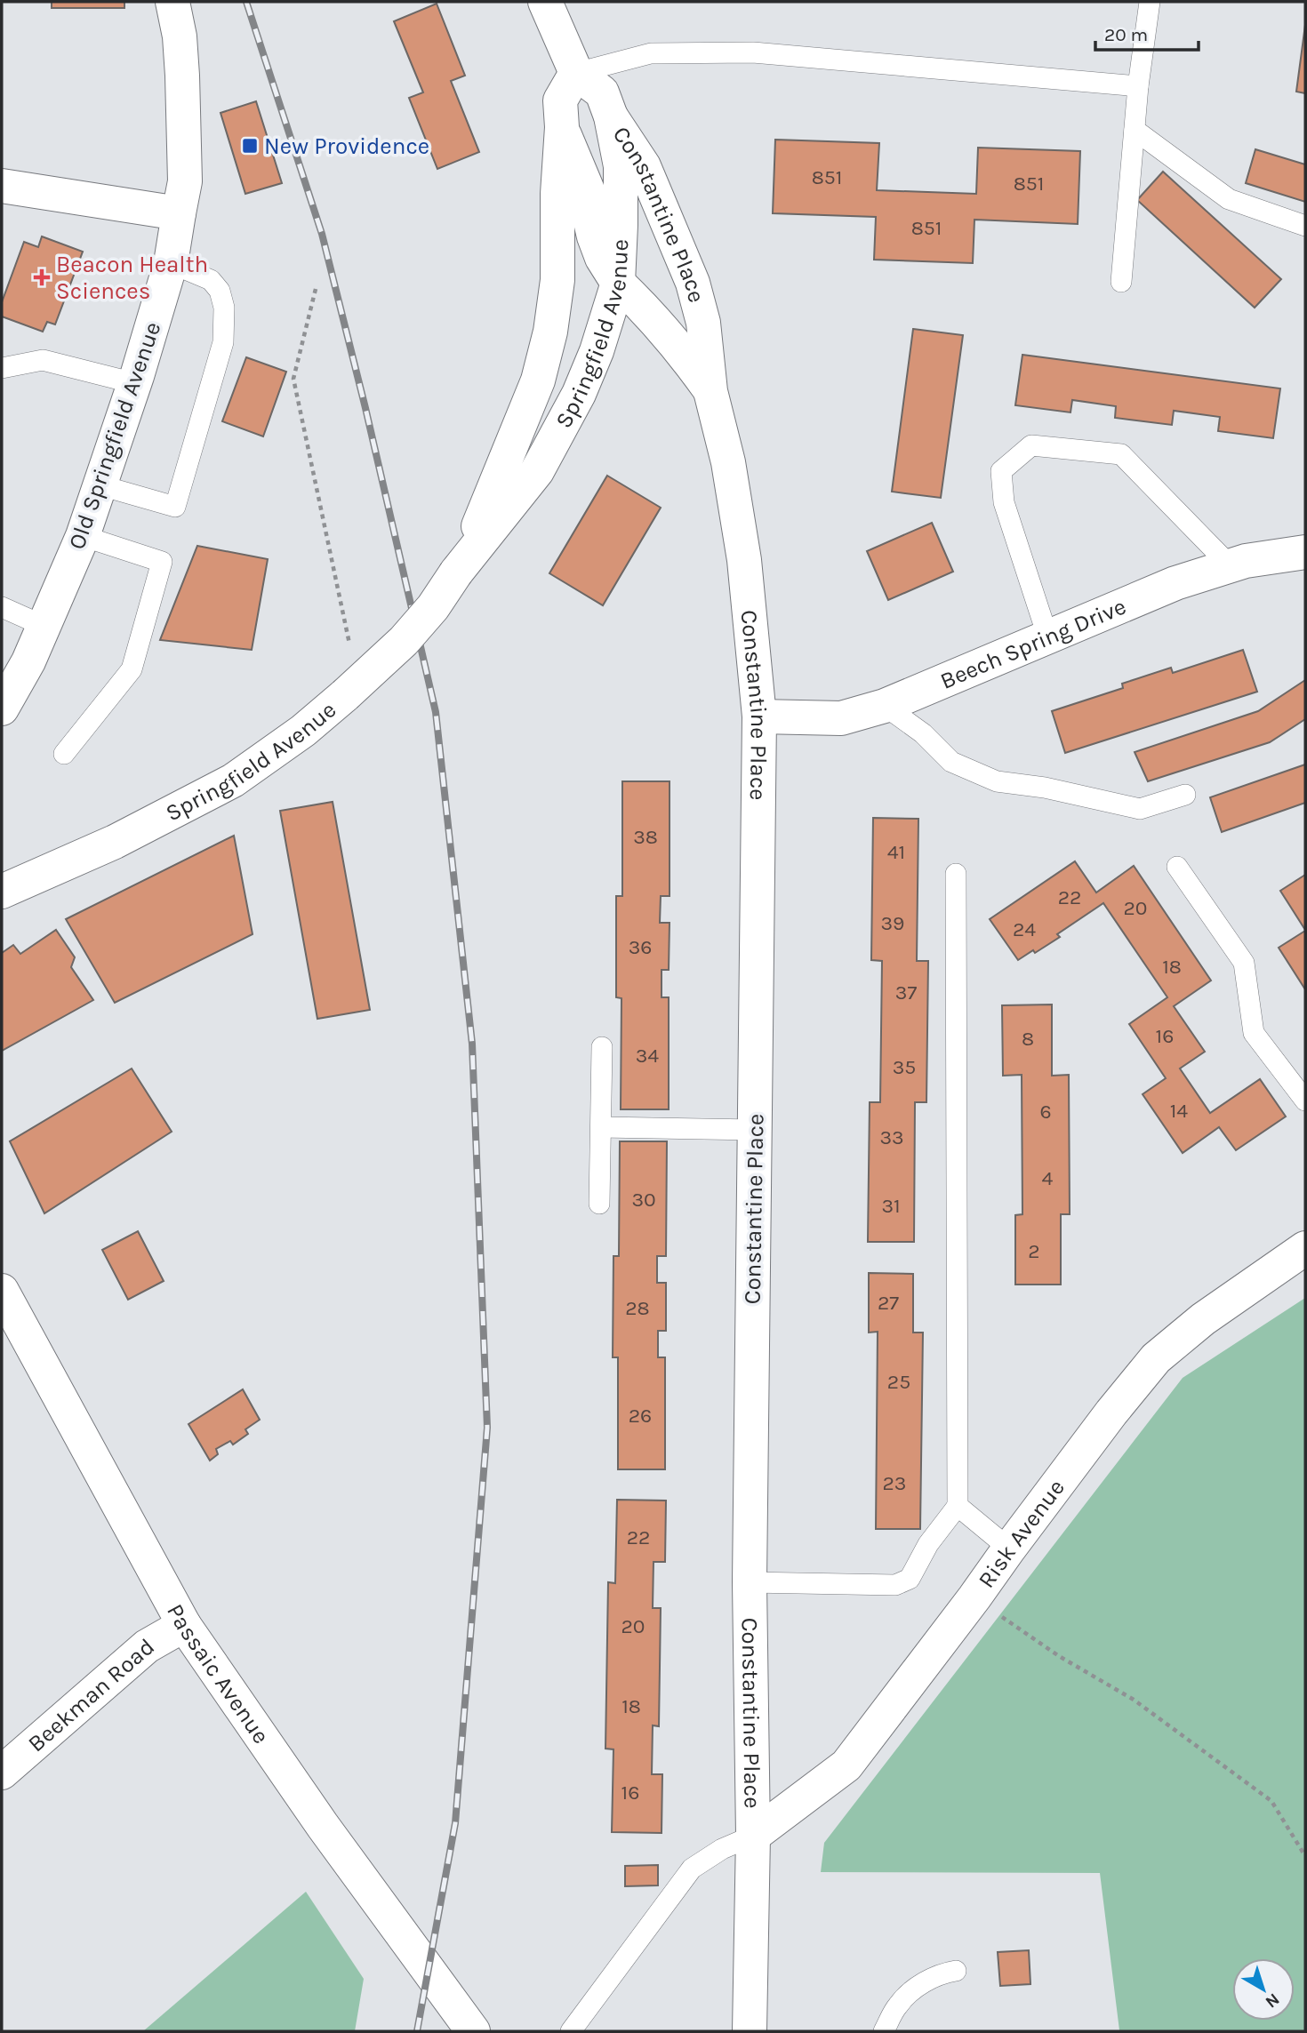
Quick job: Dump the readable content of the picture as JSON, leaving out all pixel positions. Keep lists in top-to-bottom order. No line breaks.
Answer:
{"streets":{"street":["Constantine Place","Springfield Avenue","Old Springfield Avenue","Beech Spring Drive","Risk Avenue","Passaic Avenue","Beekman Road"]},"crossings":[["Constantine Place","Springfield Avenue"],["Constantine Place","Beech Spring Drive"],["Constantine Place","Risk Avenue"],["Passaic Avenue","Beekman Road"]],"places":{"transit":["New Providence"],"health":["Beacon Health Sciences"]},"house_numbers":["851","851","851","38","41","22","20","39","24","36","18","37","16","8","34","35","14","6","33","4","30","31","2","27","28","25","26","23","22","20","18","16"],"scale_bar":"20 m","north":"bottom right"}
